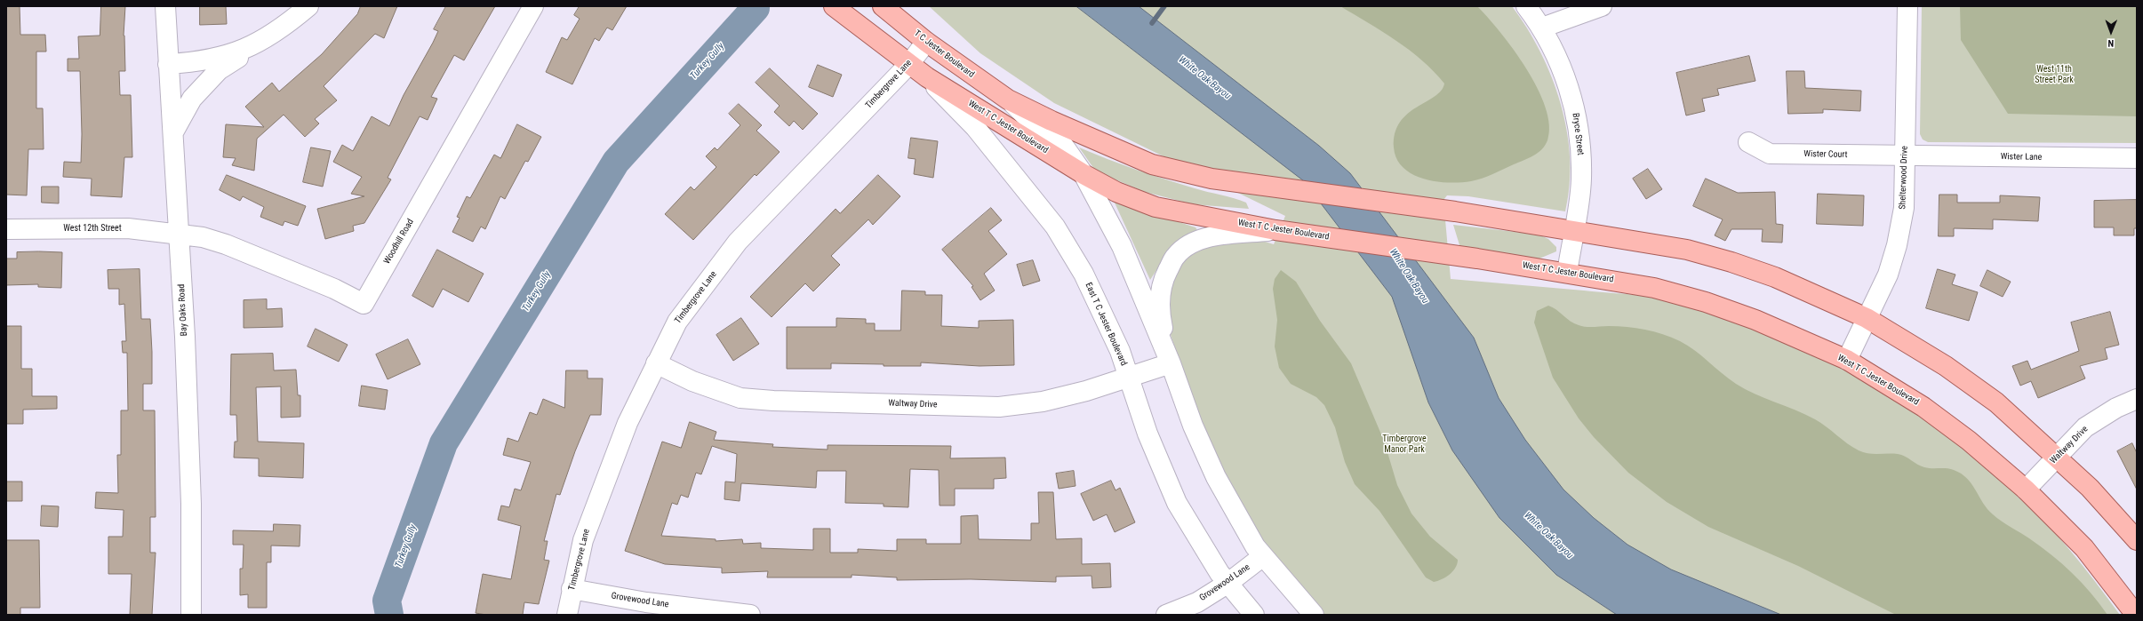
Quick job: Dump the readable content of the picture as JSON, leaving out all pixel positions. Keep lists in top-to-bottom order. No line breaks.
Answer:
{"streets":{"main road":["T C Jester Boulevard","West T C Jester Boulevard"],"street":["Timbergrove Lane","Bryce Street","Wister Court","Wister Lane","Shelterwood Drive","West 12th Street","Woodhill Road","Bay Oaks Road","East T C Jester Boulevard","Waltway Drive","Grovewood Lane"]},"crossings":[["T C Jester Boulevard","Timbergrove Lane"],["Timbergrove Lane","Waltway Drive"],["Timbergrove Lane","Grovewood Lane"],["West T C Jester Boulevard","Bryce Street"],["West T C Jester Boulevard","Shelterwood Drive"],["West T C Jester Boulevard","East T C Jester Boulevard"],["West T C Jester Boulevard","Waltway Drive"],["Wister Court","Wister Lane"],["Wister Court","Shelterwood Drive"],["Wister Lane","Shelterwood Drive"],["West 12th Street","Woodhill Road"],["West 12th Street","Bay Oaks Road"],["Woodhill Road","Bay Oaks Road"],["East T C Jester Boulevard","Waltway Drive"],["East T C Jester Boulevard","Grovewood Lane"]],"water":["Turkey Gully","White Oak Bayou"],"parks":["West 11th Street Park","Timbergrove Manor Park"],"north":"bottom"}
